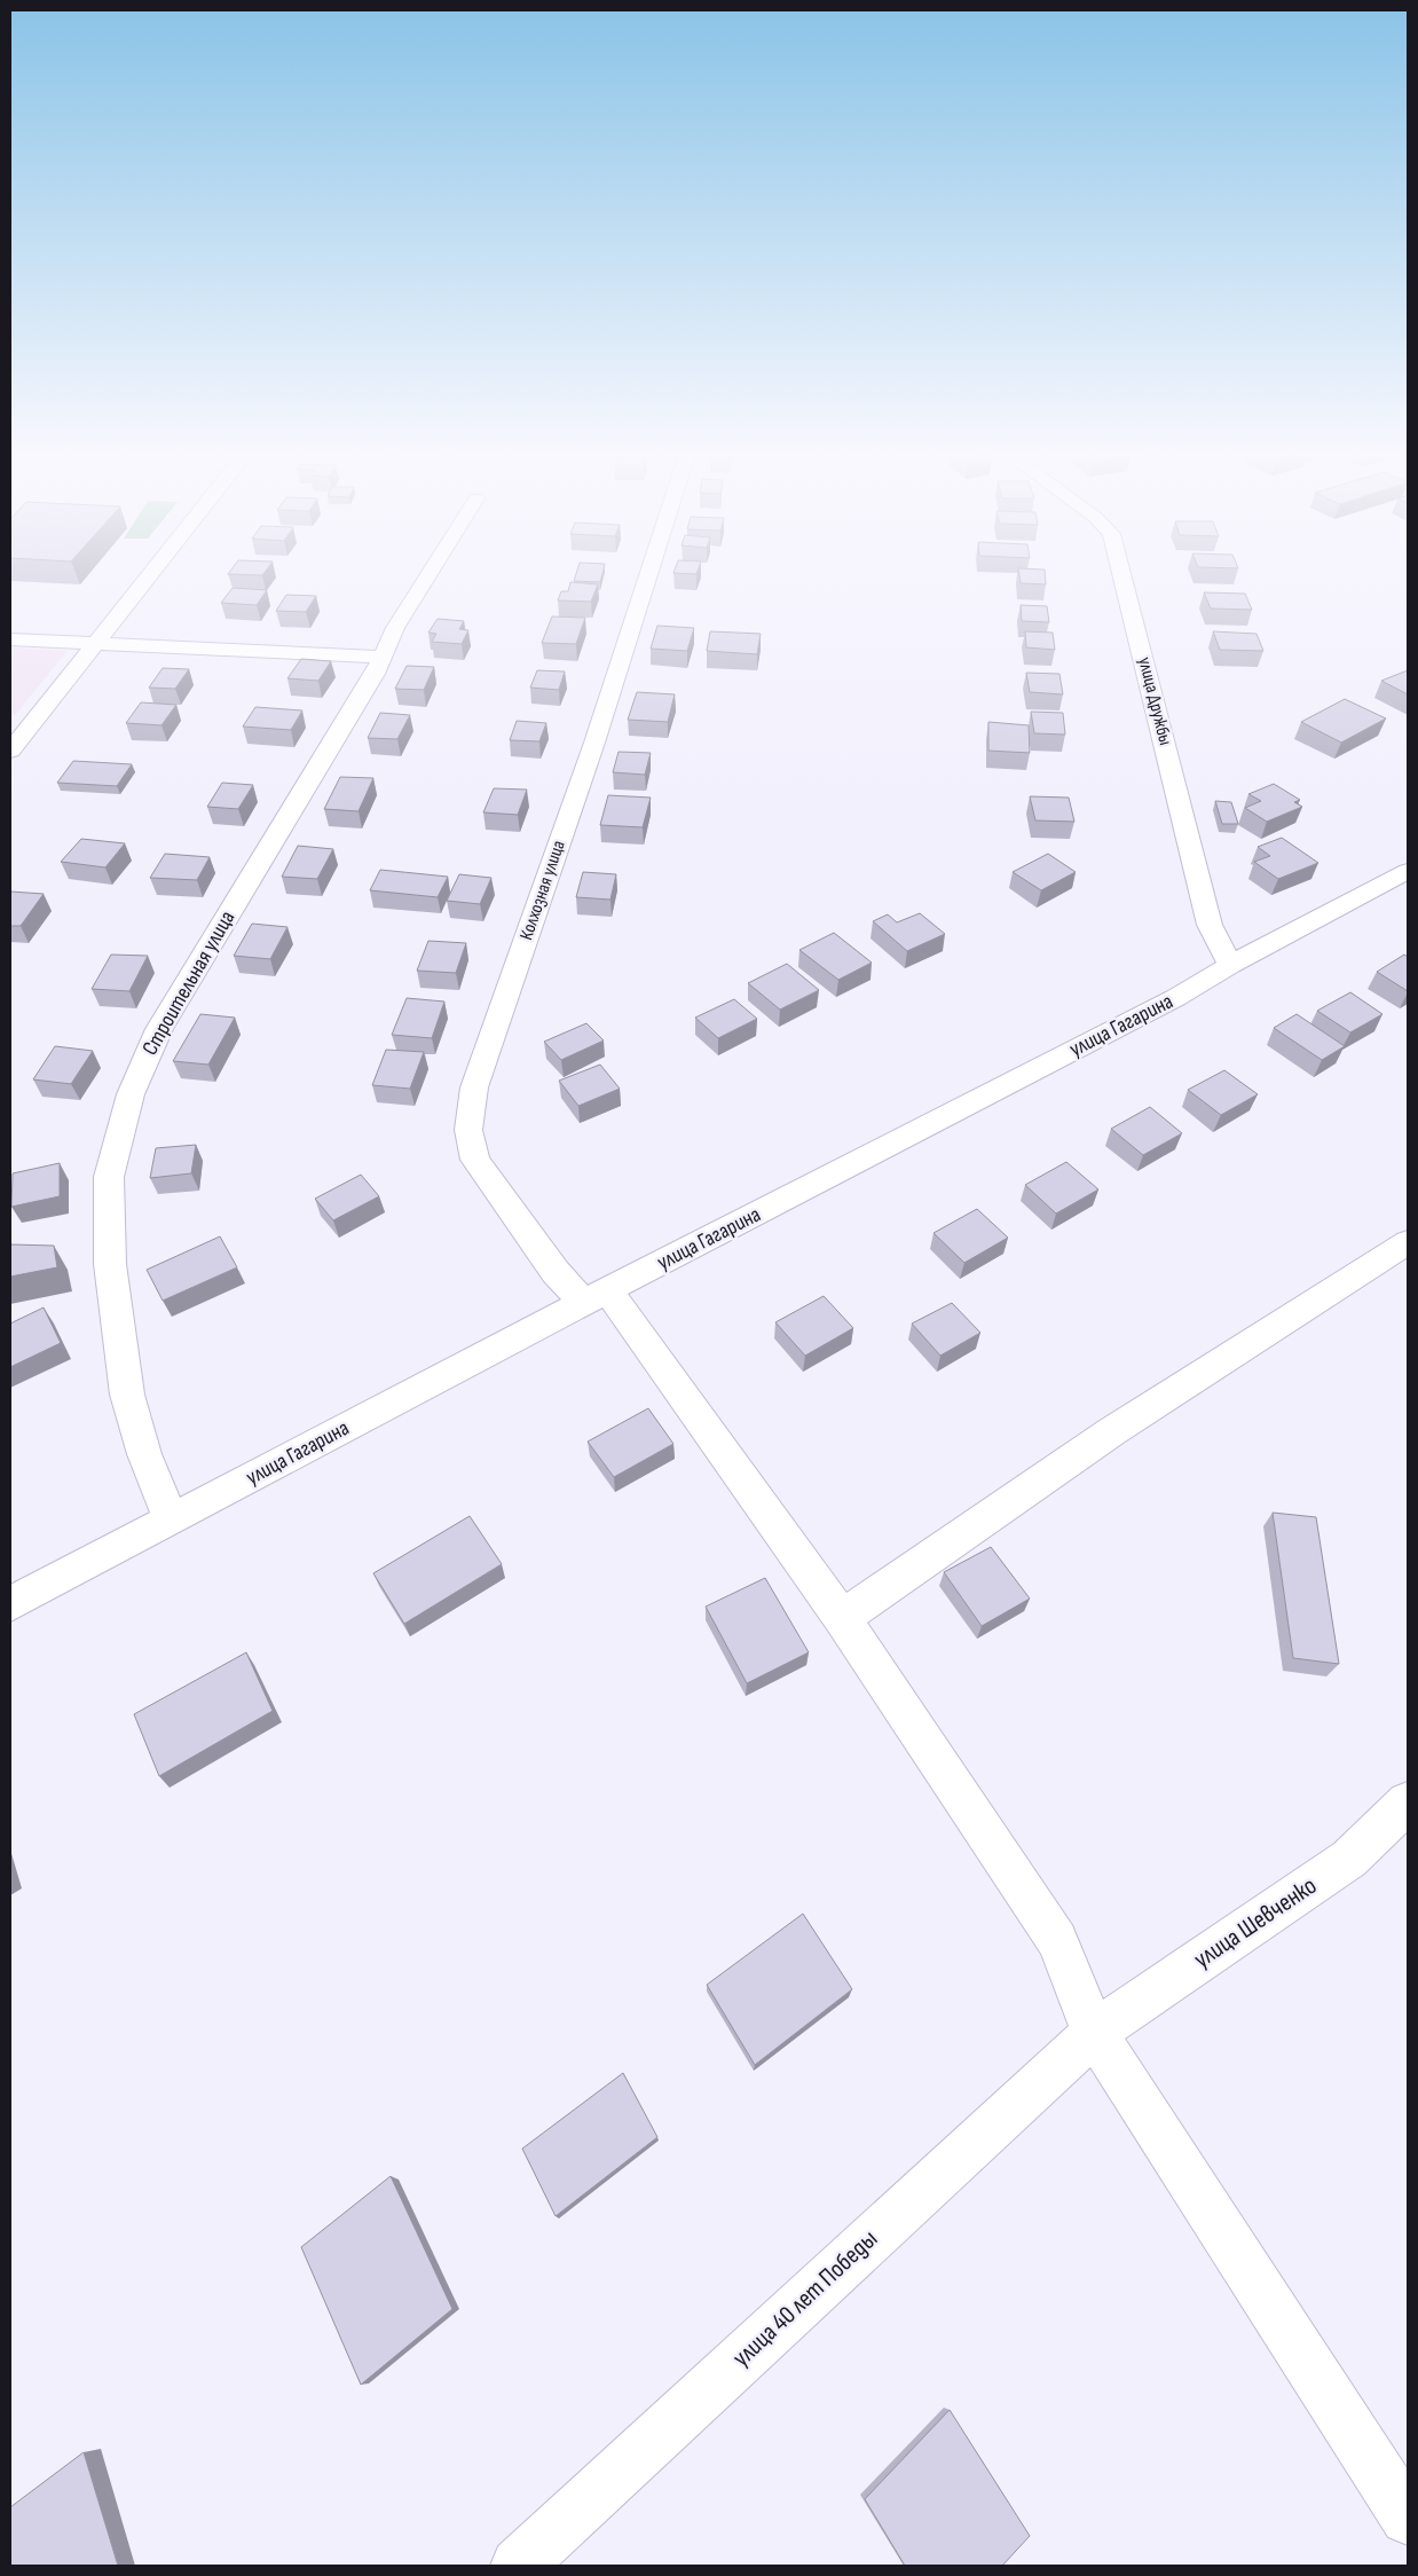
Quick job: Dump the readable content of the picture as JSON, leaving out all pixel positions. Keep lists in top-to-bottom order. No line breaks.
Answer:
{"streets":{"street":["улица Дружбы","Колхозная улица","Строительная улица","улица Гагарина","улица Шевченко","улица 40 лет Победы"]},"crossings":[["улица Дружбы","улица Гагарина"],["Колхозная улица","улица Гагарина"],["Колхозная улица","улица Шевченко"],["Колхозная улица","улица 40 лет Победы"],["Строительная улица","улица Гагарина"],["улица Шевченко","улица 40 лет Победы"]]}
